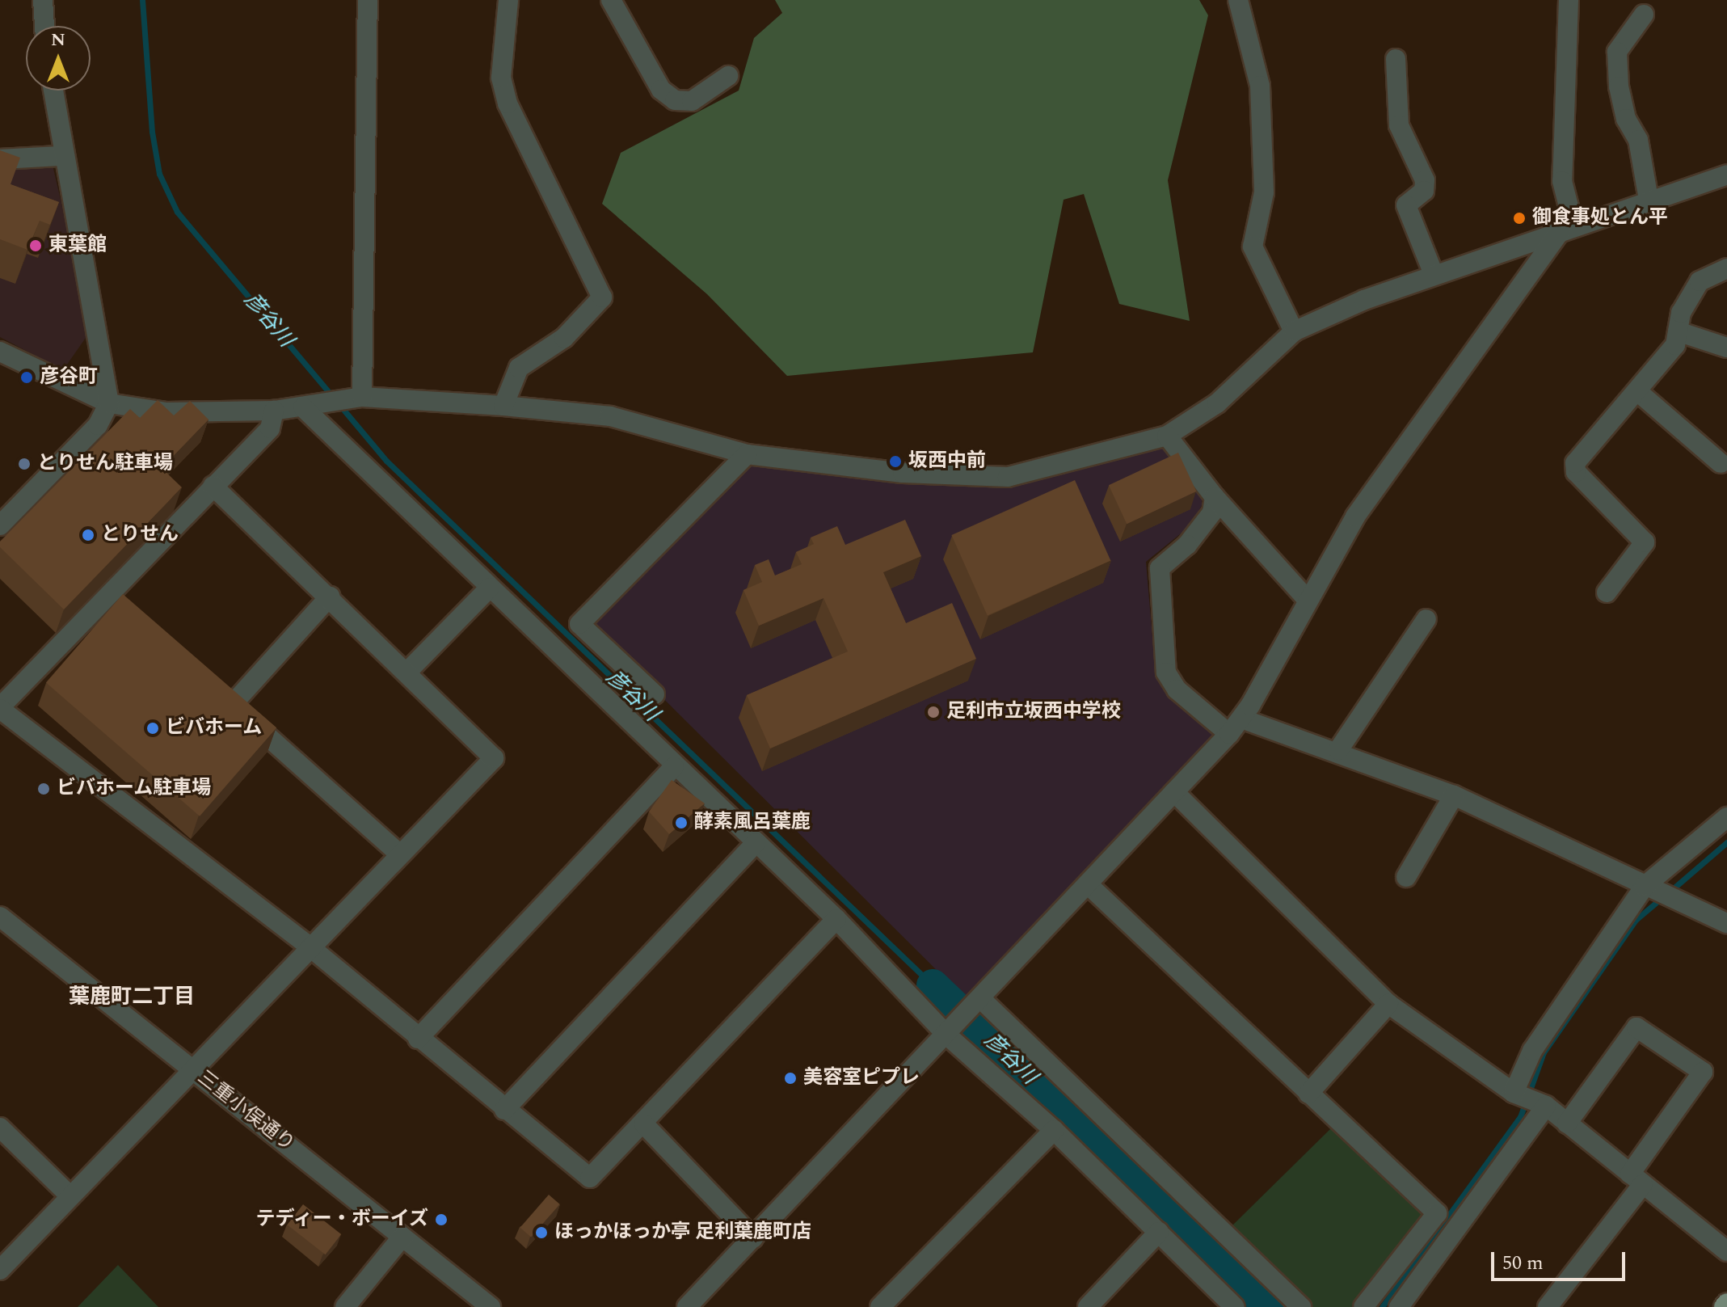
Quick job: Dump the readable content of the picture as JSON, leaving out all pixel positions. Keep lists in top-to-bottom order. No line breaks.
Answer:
{"streets":{"street":["三重小俣通り"]},"districts":["葉鹿町二丁目"],"water":["彦谷川"],"places":["御食事処とん平","東葉館","彦谷町","坂西中前","とりせん駐車場","とりせん","足利市立坂西中学校","ビバホーム","ビバホーム駐車場","酵素風呂葉鹿","美容室ピプレ","テディー・ボーイズ","ほっかほっか亭 足利葉鹿町店"],"scale_bar":"50 m","north":"top"}
